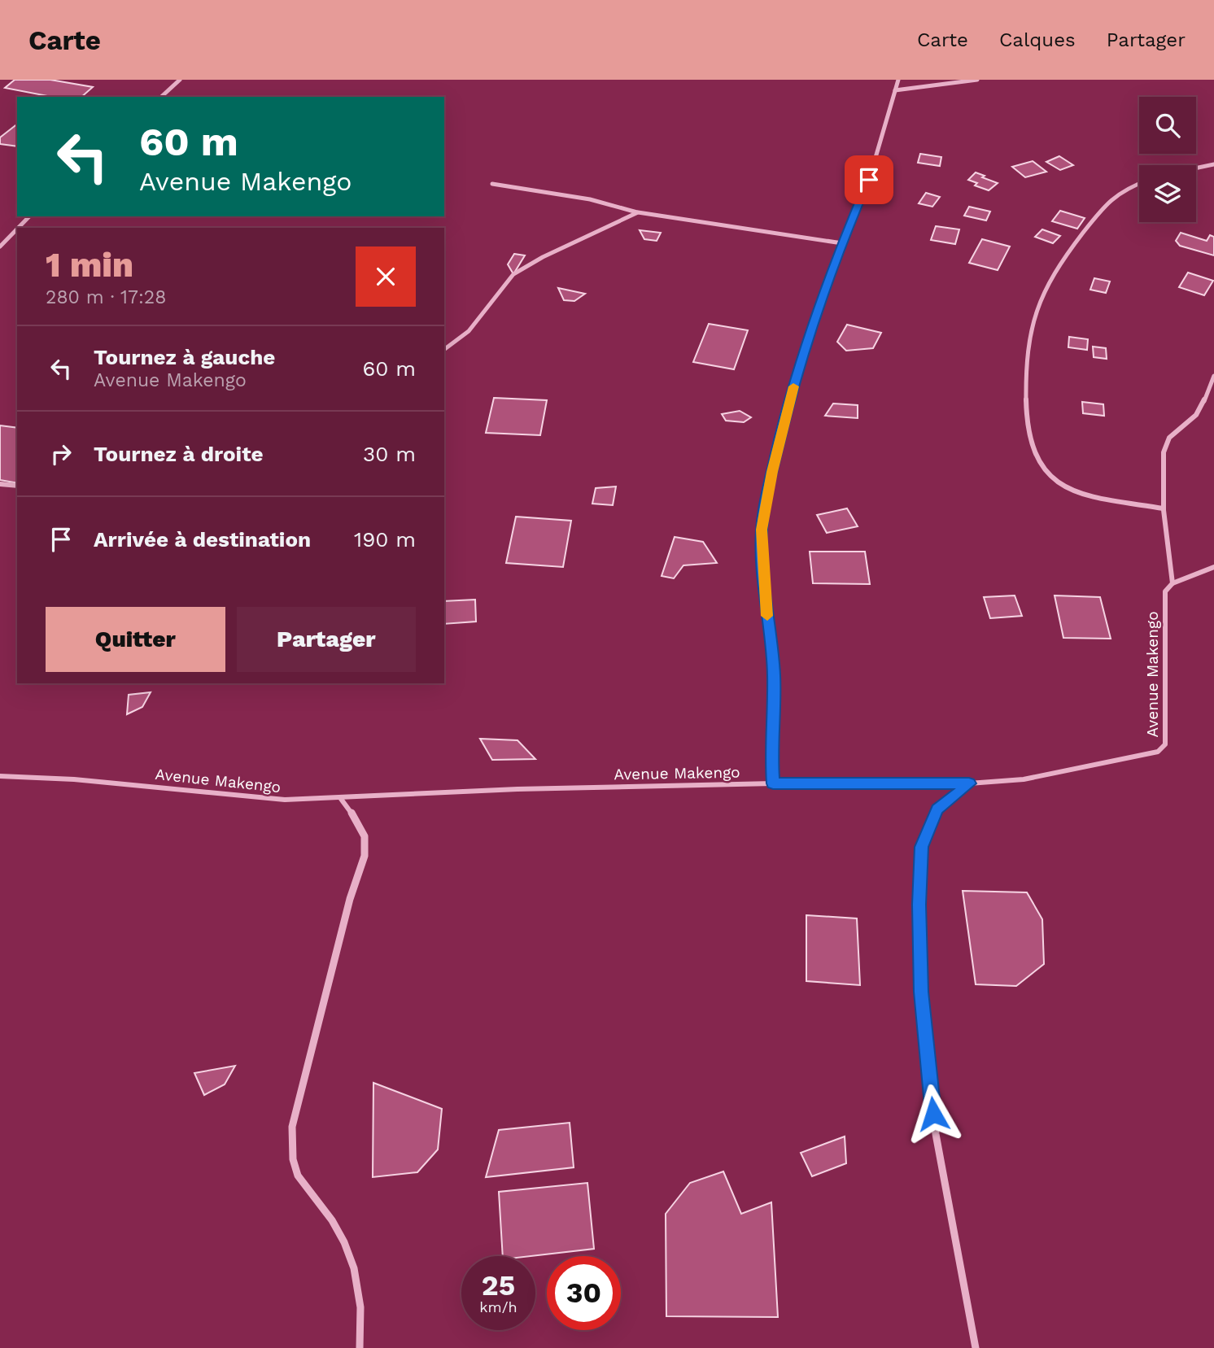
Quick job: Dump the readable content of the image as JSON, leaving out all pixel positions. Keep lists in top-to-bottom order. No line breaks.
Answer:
{"streets":{"street":["Avenue Makengo"]},"page":{"header":"Carte","nav":["Carte","Calques","Partager"],"turn":["60 m","Avenue Makengo"],"heading":["1 min","280 m · 17:28"],"list":[{"name":"Tournez à gauche","note":"Avenue Makengo","value":"60 m"},{"name":"Tournez à droite","value":"30 m"},{"name":"Arrivée à destination","value":"190 m"}],"buttons":["Quitter","Partager"],"speed":"25 km/h","limit":"30"}}
